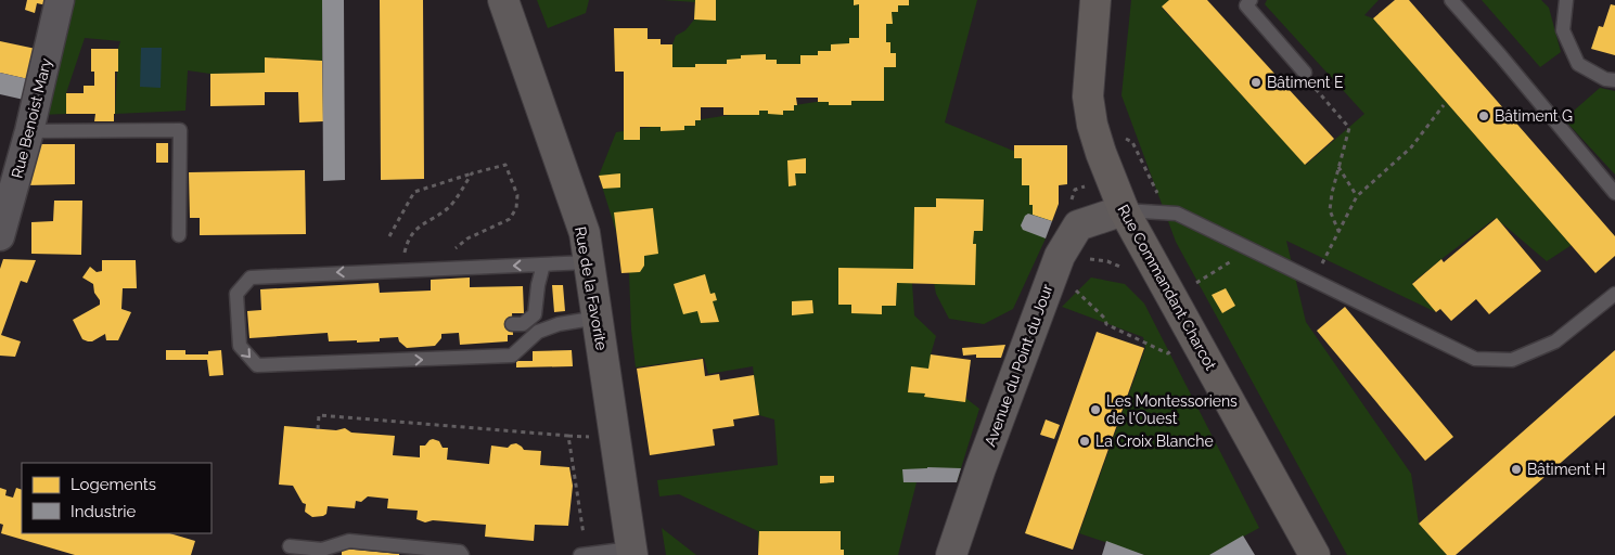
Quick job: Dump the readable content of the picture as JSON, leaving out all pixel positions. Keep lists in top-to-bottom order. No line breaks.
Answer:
{"streets":{"main road":["Rue Commandant Charcot"],"street":["Rue Benoist Mary","Rue de la Favorite","Avenue du Point du Jour"]},"crossings":[["Rue Commandant Charcot","Avenue du Point du Jour"]],"places":["Bâtiment E","Bâtiment G","Les Montessoriens de l'Ouest","La Croix Blanche","Bâtiment H"],"legend":["Logements","Industrie"]}
